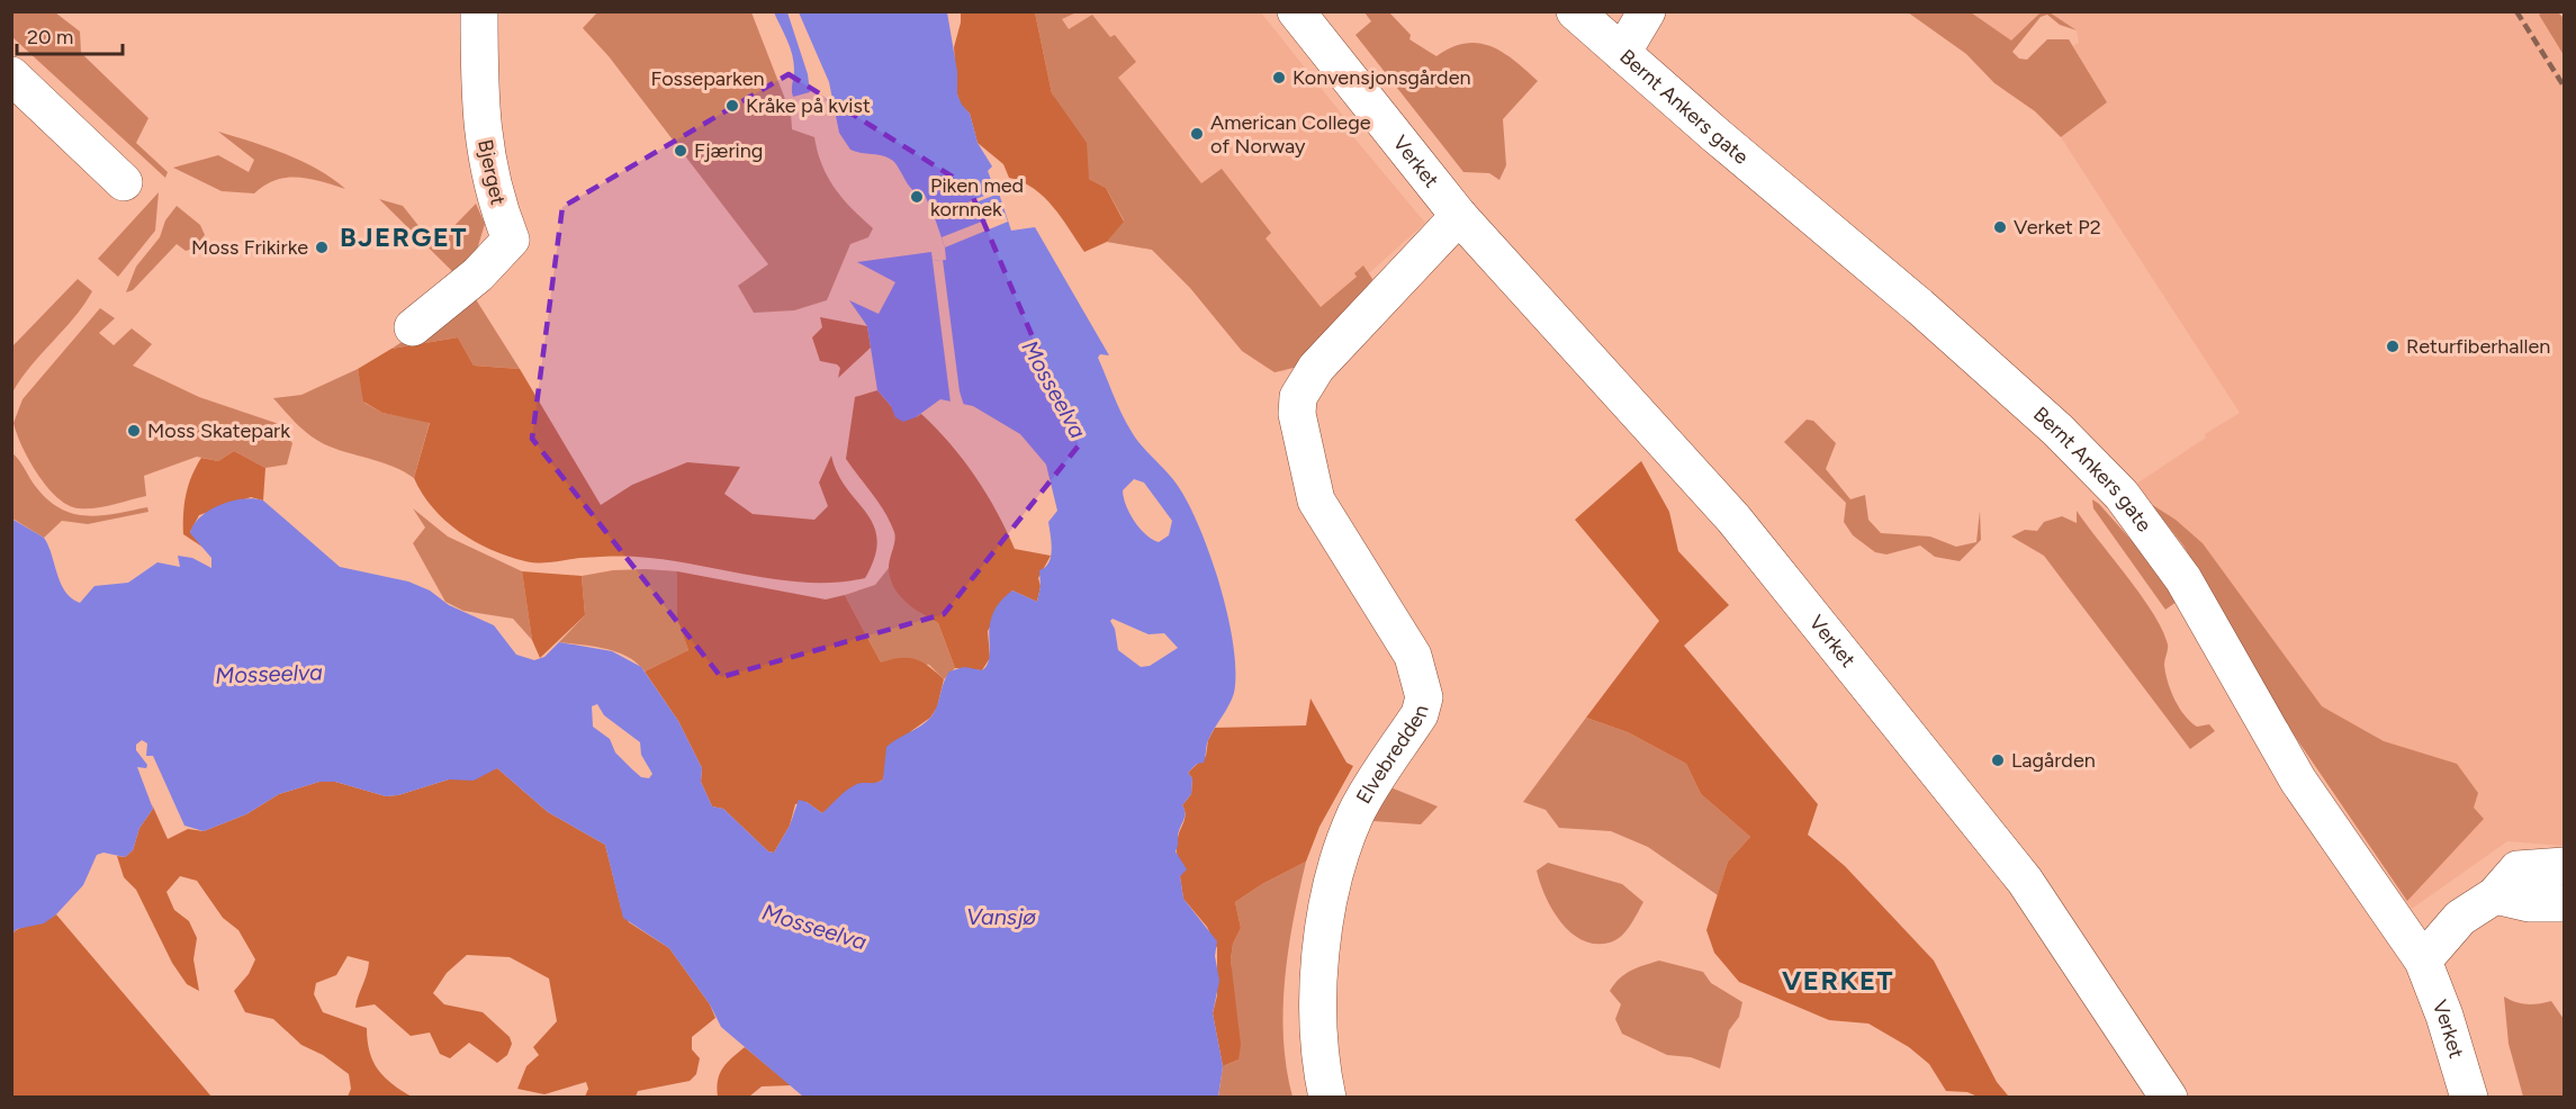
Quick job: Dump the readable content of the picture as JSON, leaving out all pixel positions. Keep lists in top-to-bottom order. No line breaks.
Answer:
{"streets":{"street":["Bernt Ankers gate","Verket","Bjerget","Elvebredden"]},"crossings":[["Bernt Ankers gate","Verket"],["Verket","Elvebredden"]],"districts":["BJERGET","VERKET"],"water":["Mosseelva","Vansjø"],"parks":["Fosseparken"],"places":["Konvensjonsgården","Kråke på kvist","American College of Norway","Fjæring","Piken med kornnek","Verket P2","Moss Frikirke","Returfiberhallen","Moss Skatepark","Lagården"],"scale_bar":"20 m"}
